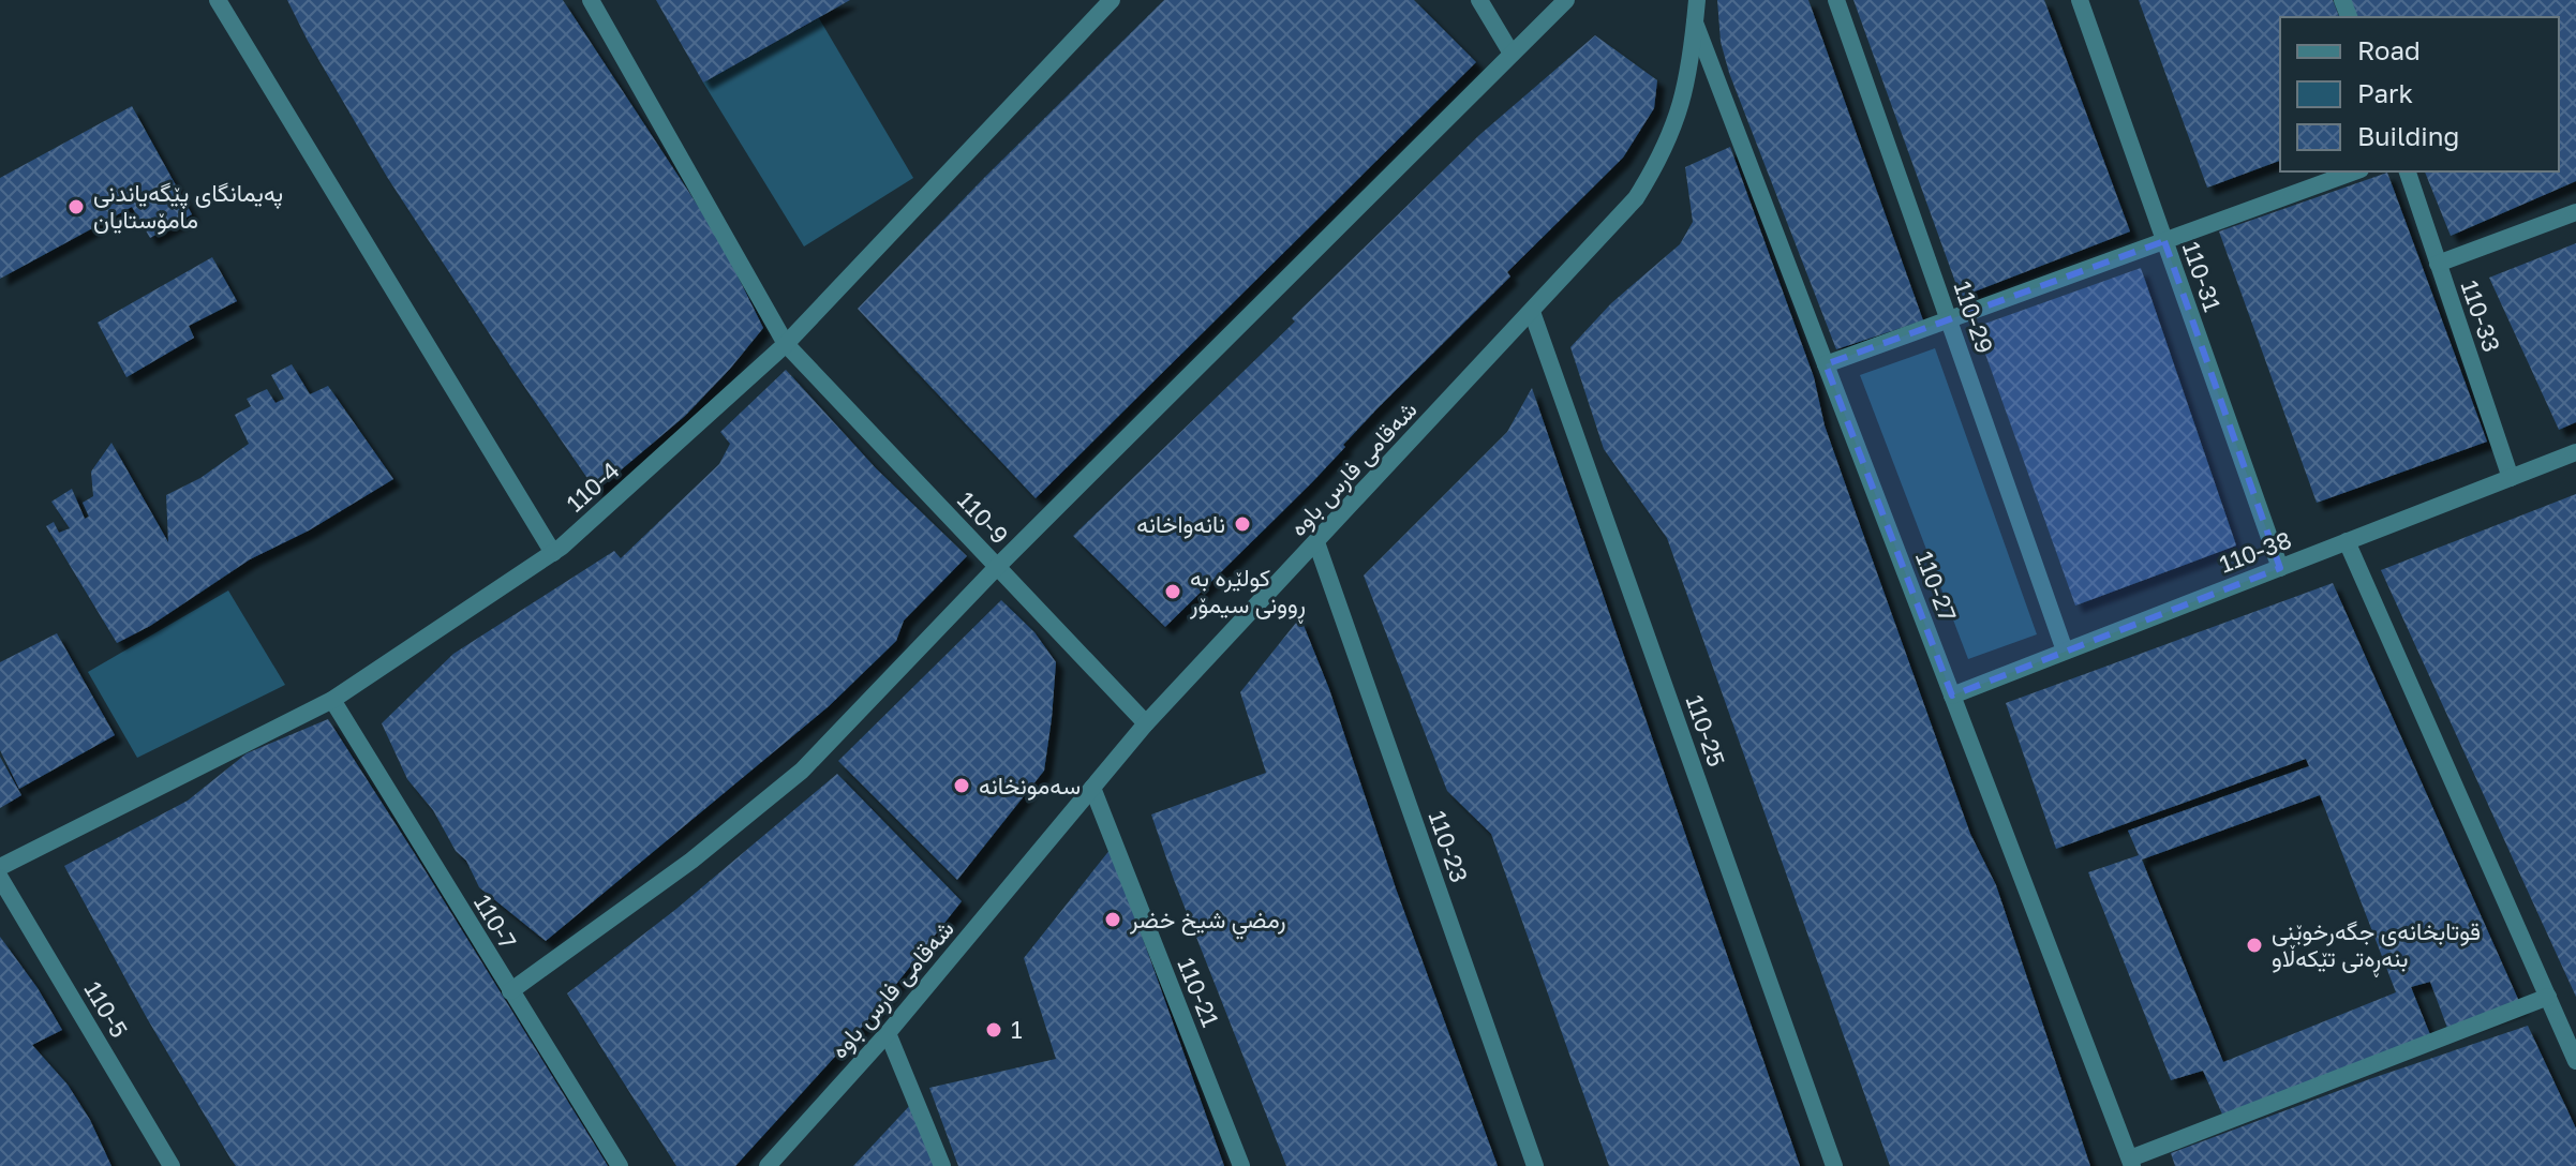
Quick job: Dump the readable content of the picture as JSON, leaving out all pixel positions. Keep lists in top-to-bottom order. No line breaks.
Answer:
{"streets":{"street":["110-31","110-33","110-29","شەقامی فارس باوە","110-4","110-9","110-38","110-27","110-25","110-23","110-7","110-21","110-5"]},"crossings":[["110-31","110-38"],["110-33","110-38"],["110-29","110-38"],["شەقامی فارس باوە","110-9"],["شەقامی فارس باوە","110-27"],["شەقامی فارس باوە","110-25"],["شەقامی فارس باوە","110-23"],["شەقامی فارس باوە","110-21"],["110-4","110-9"],["110-4","110-7"],["110-38","110-27"]],"places":["پەیمانگای پێگەیاندنی مامۆستایان","نانەواخانە","کولێرە بە ڕوونی سیمۆر","سەمونخانە","رمضي شيخ خضر","قوتابخانەی جگەرخوێنی بنەڕەتی تێکەڵاو","1"],"legend":["Road","Park","Building"]}
